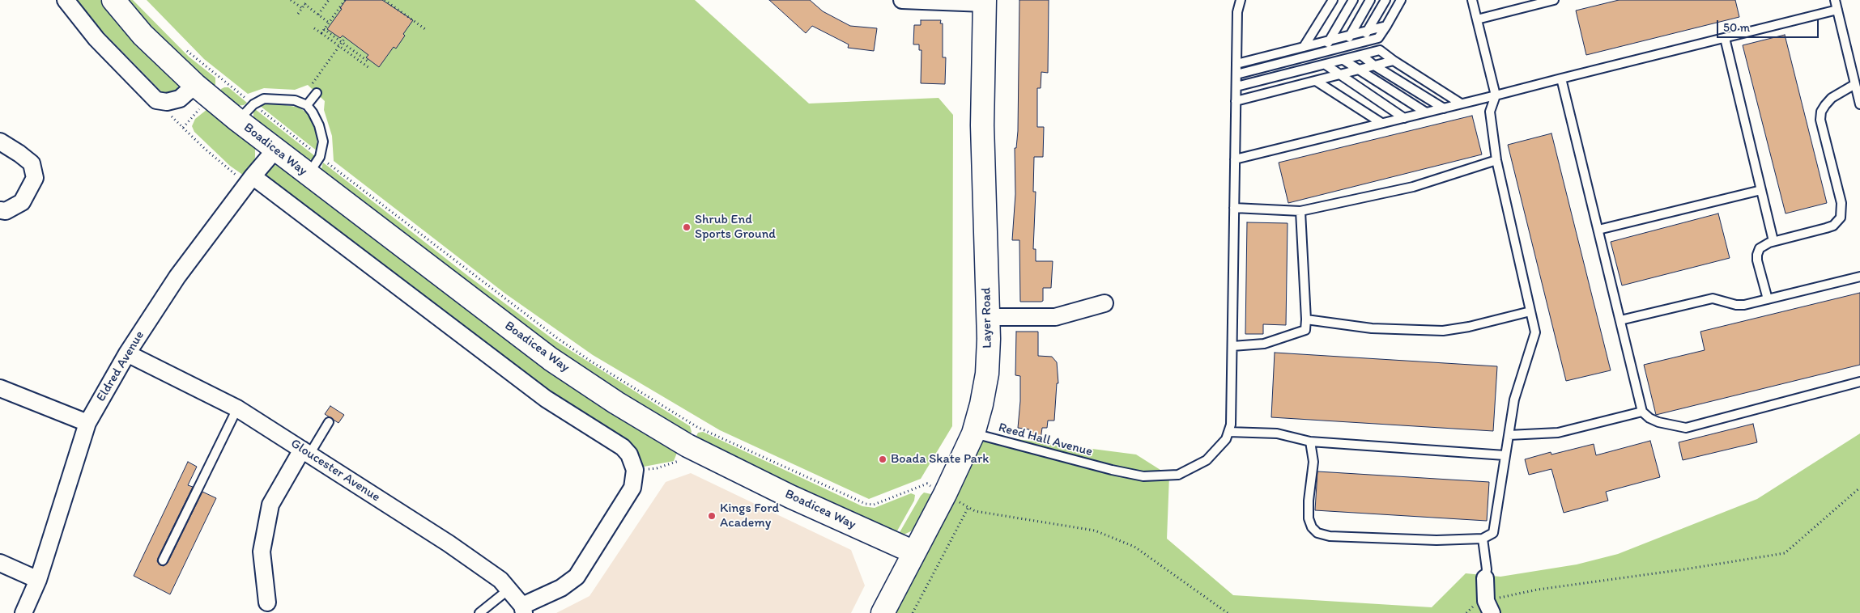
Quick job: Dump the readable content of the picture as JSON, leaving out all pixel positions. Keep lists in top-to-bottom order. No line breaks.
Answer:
{"streets":{"street":["Boadicea Way","Layer Road","Eldred Avenue","Gloucester Avenue"],"lane":["Reed Hall Avenue"]},"crossings":[["Boadicea Way","Layer Road"],["Boadicea Way","Eldred Avenue"],["Layer Road","Reed Hall Avenue"],["Eldred Avenue","Gloucester Avenue"]],"places":["Shrub End Sports Ground","Boada Skate Park","Kings Ford Academy"],"scale_bar":"50 m"}
